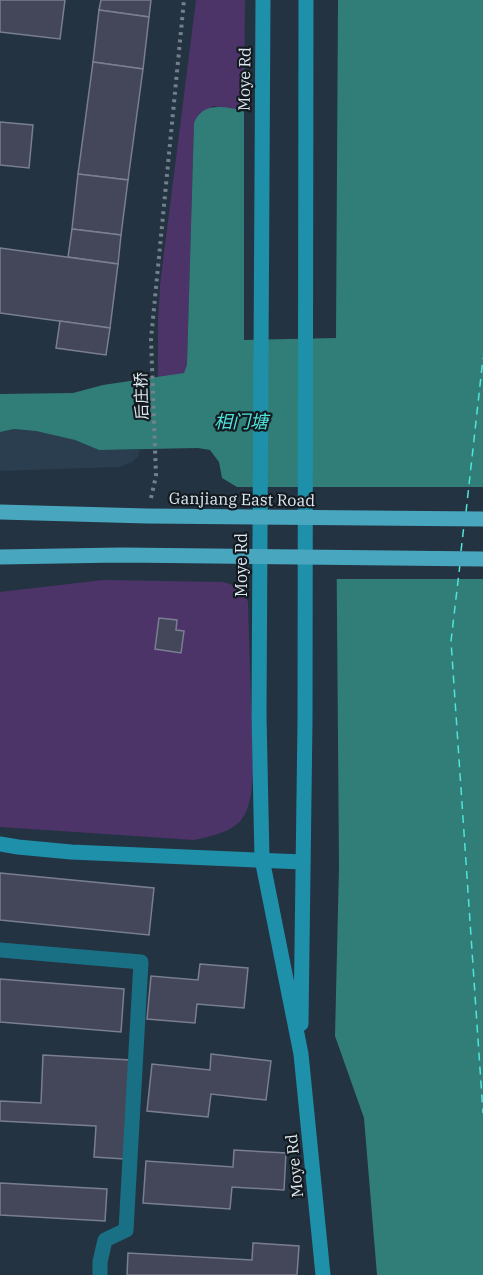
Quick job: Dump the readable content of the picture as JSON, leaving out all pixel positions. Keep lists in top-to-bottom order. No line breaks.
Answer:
{"streets":{"main road":["Moye Rd","Ganjiang East Road"],"path":["后庄桥"]},"water":["相门塘"]}
